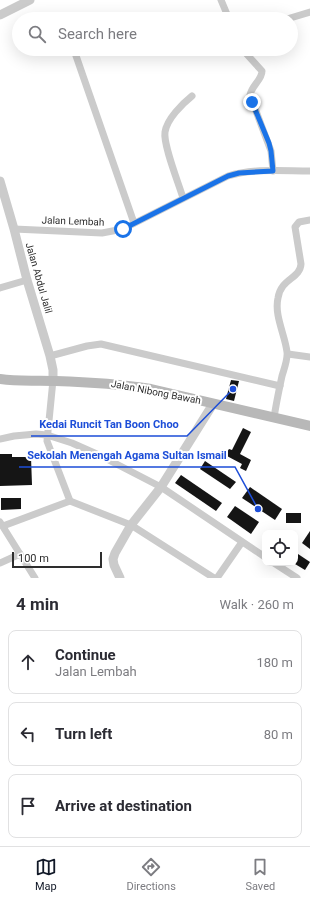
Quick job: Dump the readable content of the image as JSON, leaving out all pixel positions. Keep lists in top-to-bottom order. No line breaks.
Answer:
{"streets":{"main road":["Jalan Nibong Bawah"],"street":["Jalan Lembah","Jalan Abdul Jalil"]},"crossings":[["Jalan Lembah","Jalan Abdul Jalil"],["Jalan Abdul Jalil","Jalan Nibong Bawah"]],"places":["Kedai Runcit Tan Boon Choo","Sekolah Menengah Agama Sultan Ismail"],"scale_bar":"100 m","page":{"search":"Search here","scale":"100 m","heading":["4 min","Walk · 260 m"],"list":[["Continue","Jalan Lembah","180 m"],["Turn left","80 m"],"Arrive at destination"],"nav":["Map","Directions","Saved"]}}
